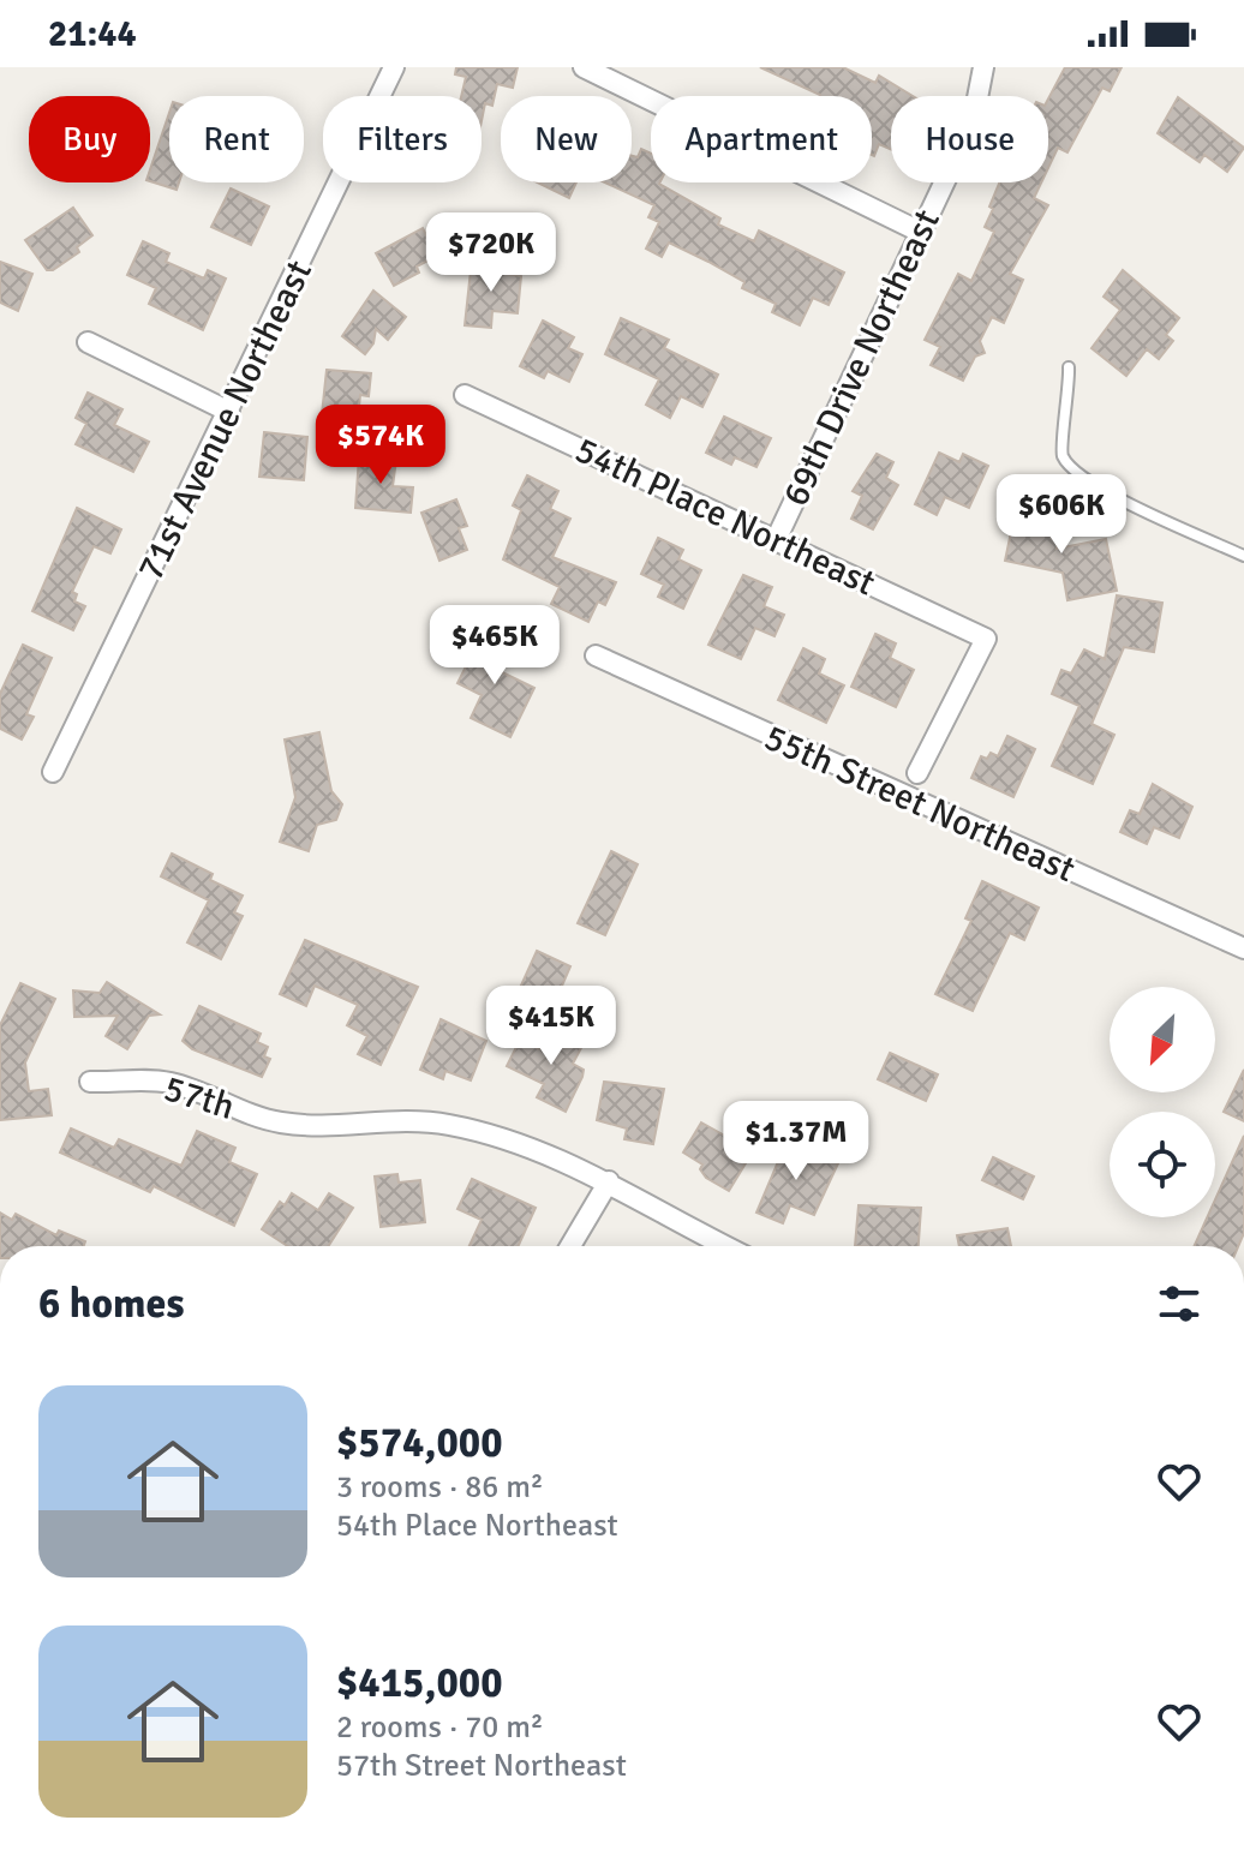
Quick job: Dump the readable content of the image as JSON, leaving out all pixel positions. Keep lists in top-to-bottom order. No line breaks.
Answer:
{"streets":{"street":["69th Drive Northeast","71st Avenue Northeast","54th Place Northeast","55th Street Northeast","57th"]},"crossings":[["69th Drive Northeast","54th Place Northeast"]],"north":"bottom left","page":{"status":"21:44","chip":["Buy","Rent","Filters","New","Apartment","House"],"price":["$720K","$574K","$606K","$465K","$415K","$1.37M"],"heading":"6 homes","list":[{"name":"$574,000","note":"3 rooms · 86 m² · 54th Place Northeast"},{"name":"$415,000","note":"2 rooms · 70 m² · 57th Street Northeast"}]}}
